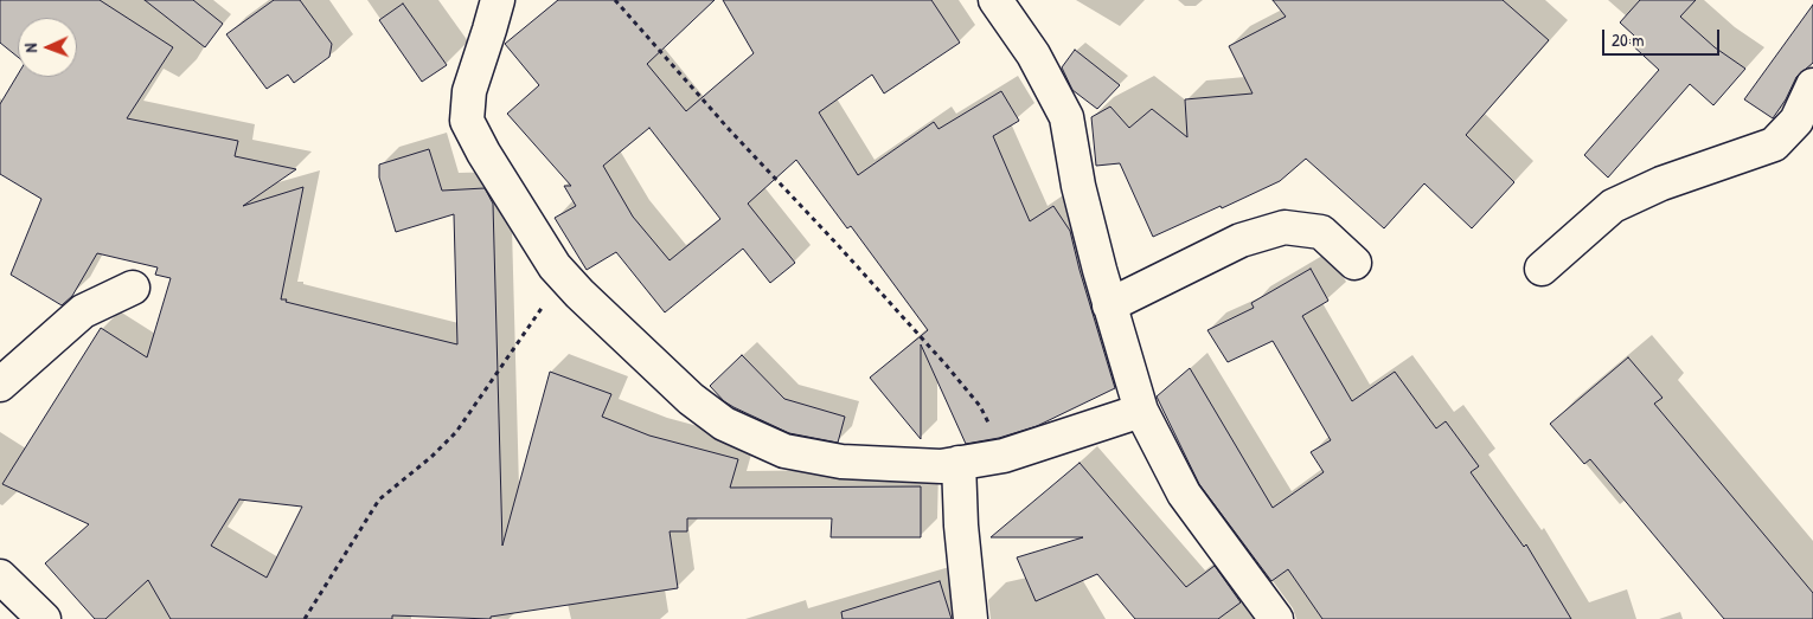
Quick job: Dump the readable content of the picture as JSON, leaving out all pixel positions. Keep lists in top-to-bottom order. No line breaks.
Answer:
{"scale_bar":"20 m","north":"left"}
